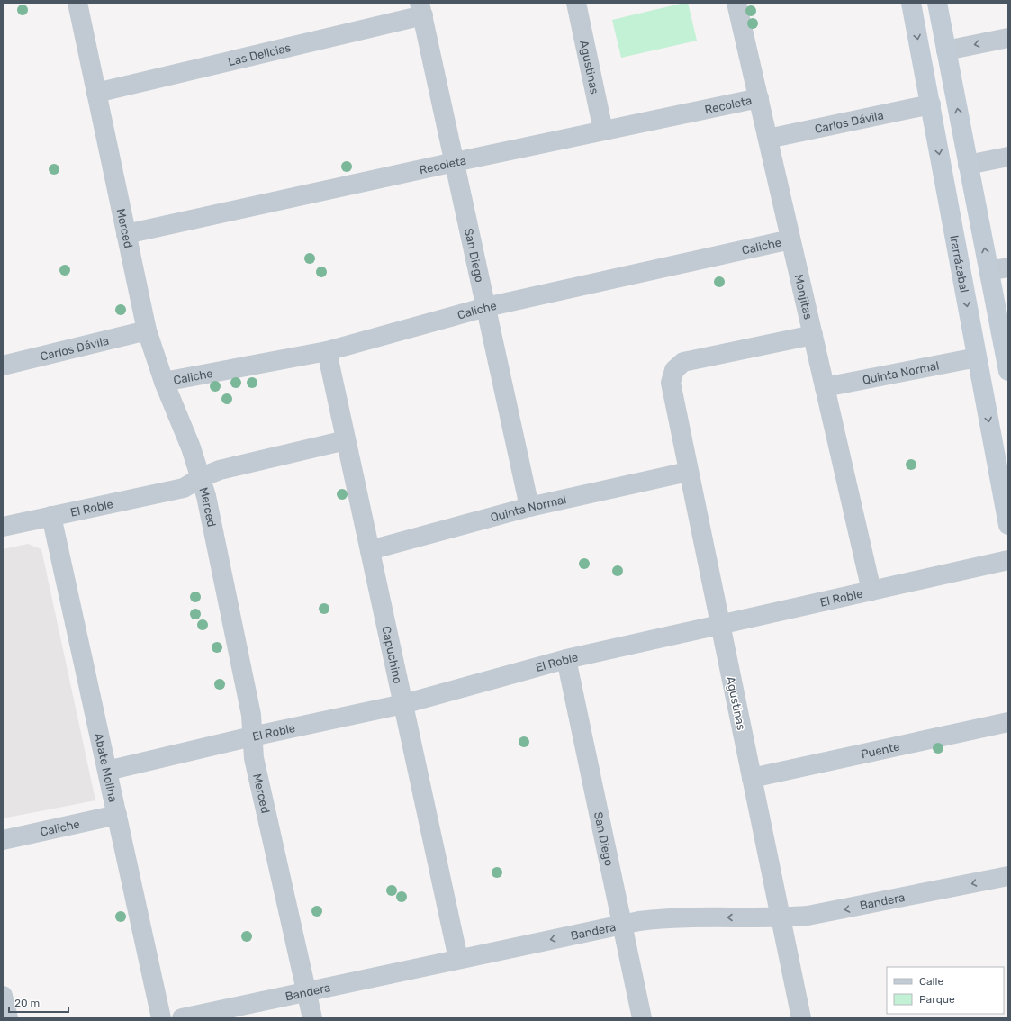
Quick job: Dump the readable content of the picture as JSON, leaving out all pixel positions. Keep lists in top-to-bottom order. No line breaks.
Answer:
{"streets":{"main road":["Irarrázabal"],"street":["Las Delicias","Agustinas","Recoleta","Carlos Dávila","Merced","Caliche","San Diego","Monjitas","Quinta Normal","El Roble","Capuchino","Puente","Abate Molina","Bandera"]},"crossings":[["Las Delicias","Merced"],["Las Delicias","San Diego"],["Agustinas","Recoleta"],["Agustinas","Monjitas"],["Agustinas","Quinta Normal"],["Agustinas","El Roble"],["Agustinas","Puente"],["Agustinas","Bandera"],["Recoleta","Merced"],["Recoleta","San Diego"],["Recoleta","Monjitas"],["Carlos Dávila","Merced"],["Carlos Dávila","Irarrázabal"],["Carlos Dávila","Monjitas"],["Merced","Caliche"],["Merced","El Roble"],["Merced","Bandera"],["Caliche","San Diego"],["Caliche","Monjitas"],["Caliche","Capuchino"],["Caliche","Abate Molina"],["San Diego","Quinta Normal"],["San Diego","El Roble"],["San Diego","Bandera"],["Irarrázabal","Quinta Normal"],["Monjitas","Quinta Normal"],["Monjitas","El Roble"],["Quinta Normal","Capuchino"],["El Roble","Capuchino"],["El Roble","Abate Molina"],["Capuchino","Bandera"]],"one_way":["Bandera"],"legend":["Calle","Parque"],"scale_bar":"20 m"}
